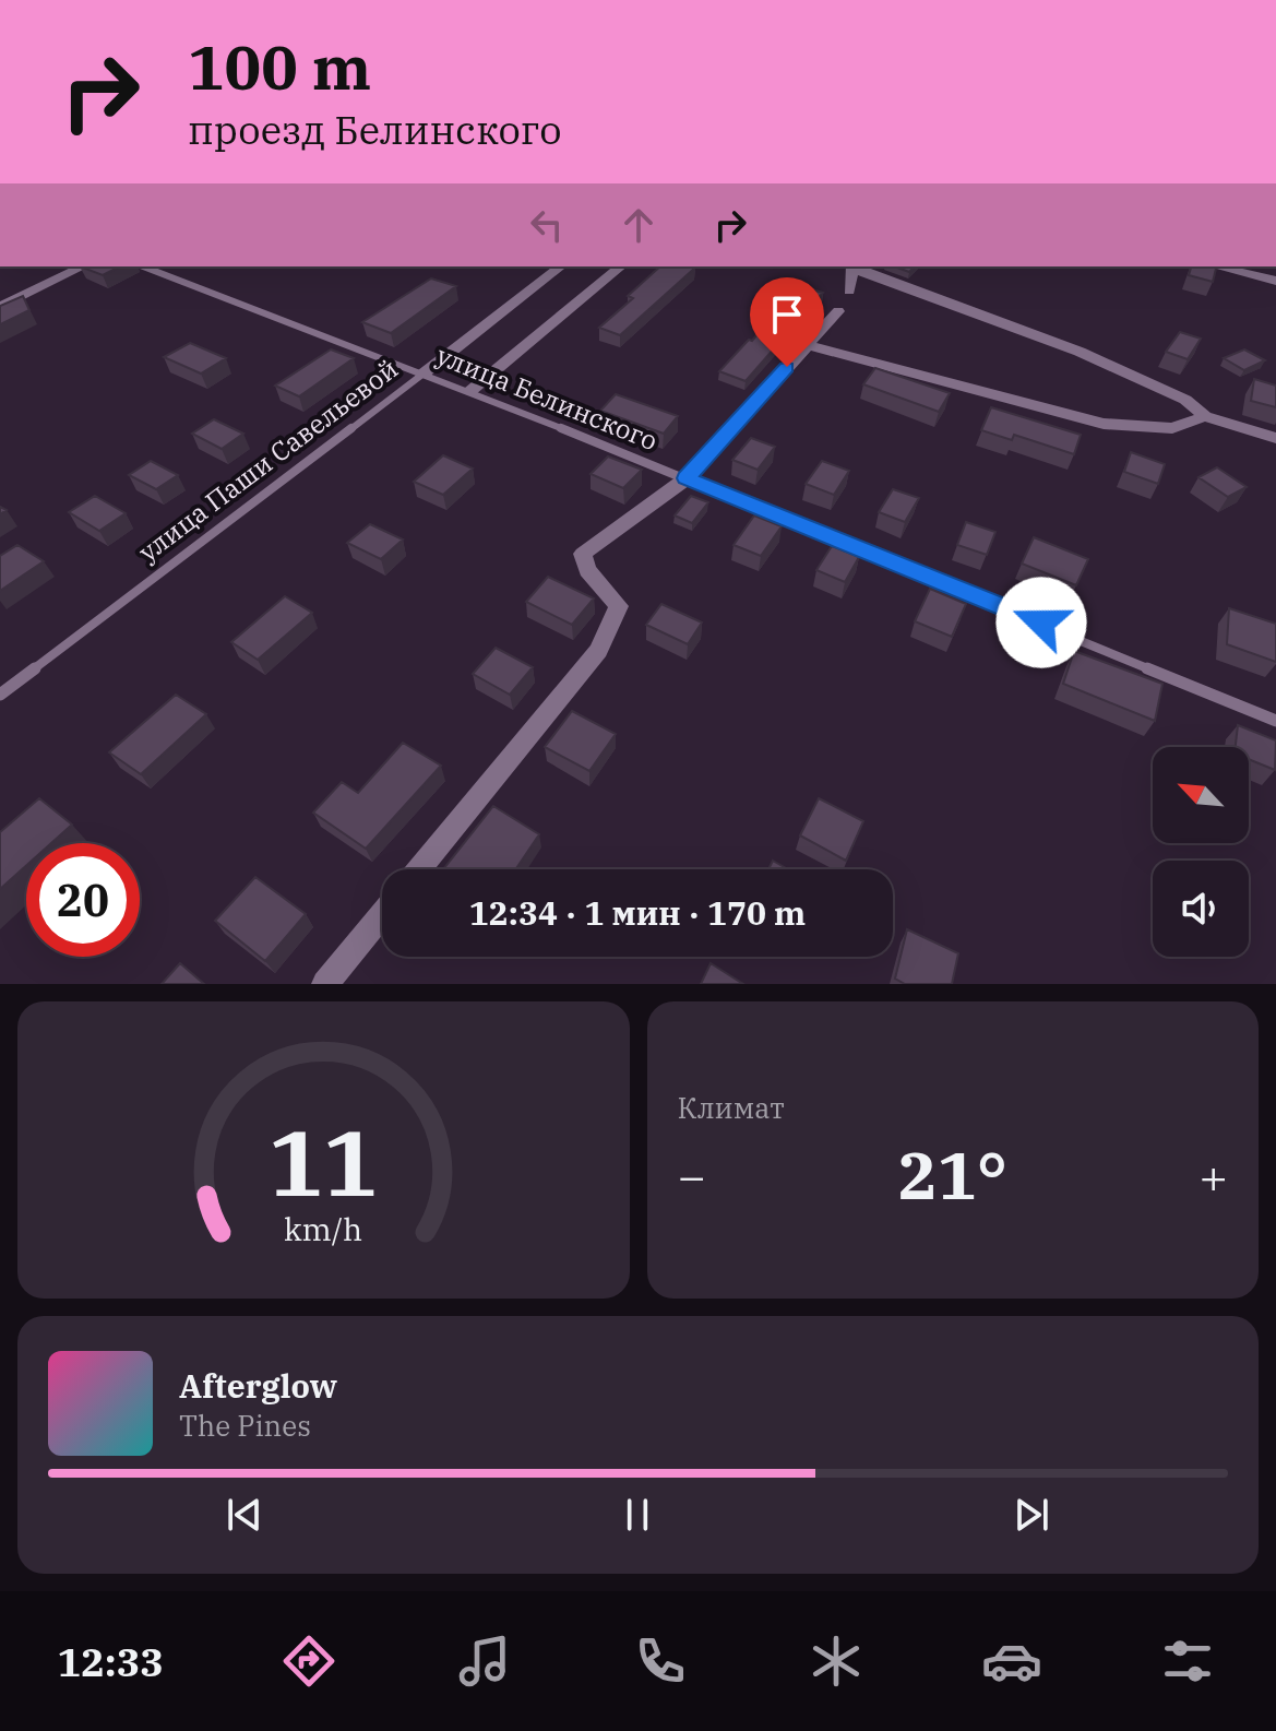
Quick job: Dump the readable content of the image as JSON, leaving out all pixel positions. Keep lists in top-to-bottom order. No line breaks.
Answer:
{"streets":{"street":["улица Паши Савельевой"],"lane":["улица Белинского"]},"crossings":[["улица Белинского","улица Паши Савельевой"]],"north":"top left","page":{"turn":["100 m","проезд Белинского"],"limit":"20","trip":"12:34 · 1 мин · 170 m","tile":"Климат","heat":["−","21°","+"],"song":["Afterglow","The Pines"],"tabs":"12:33","gauge":["11","km/h"]}}
